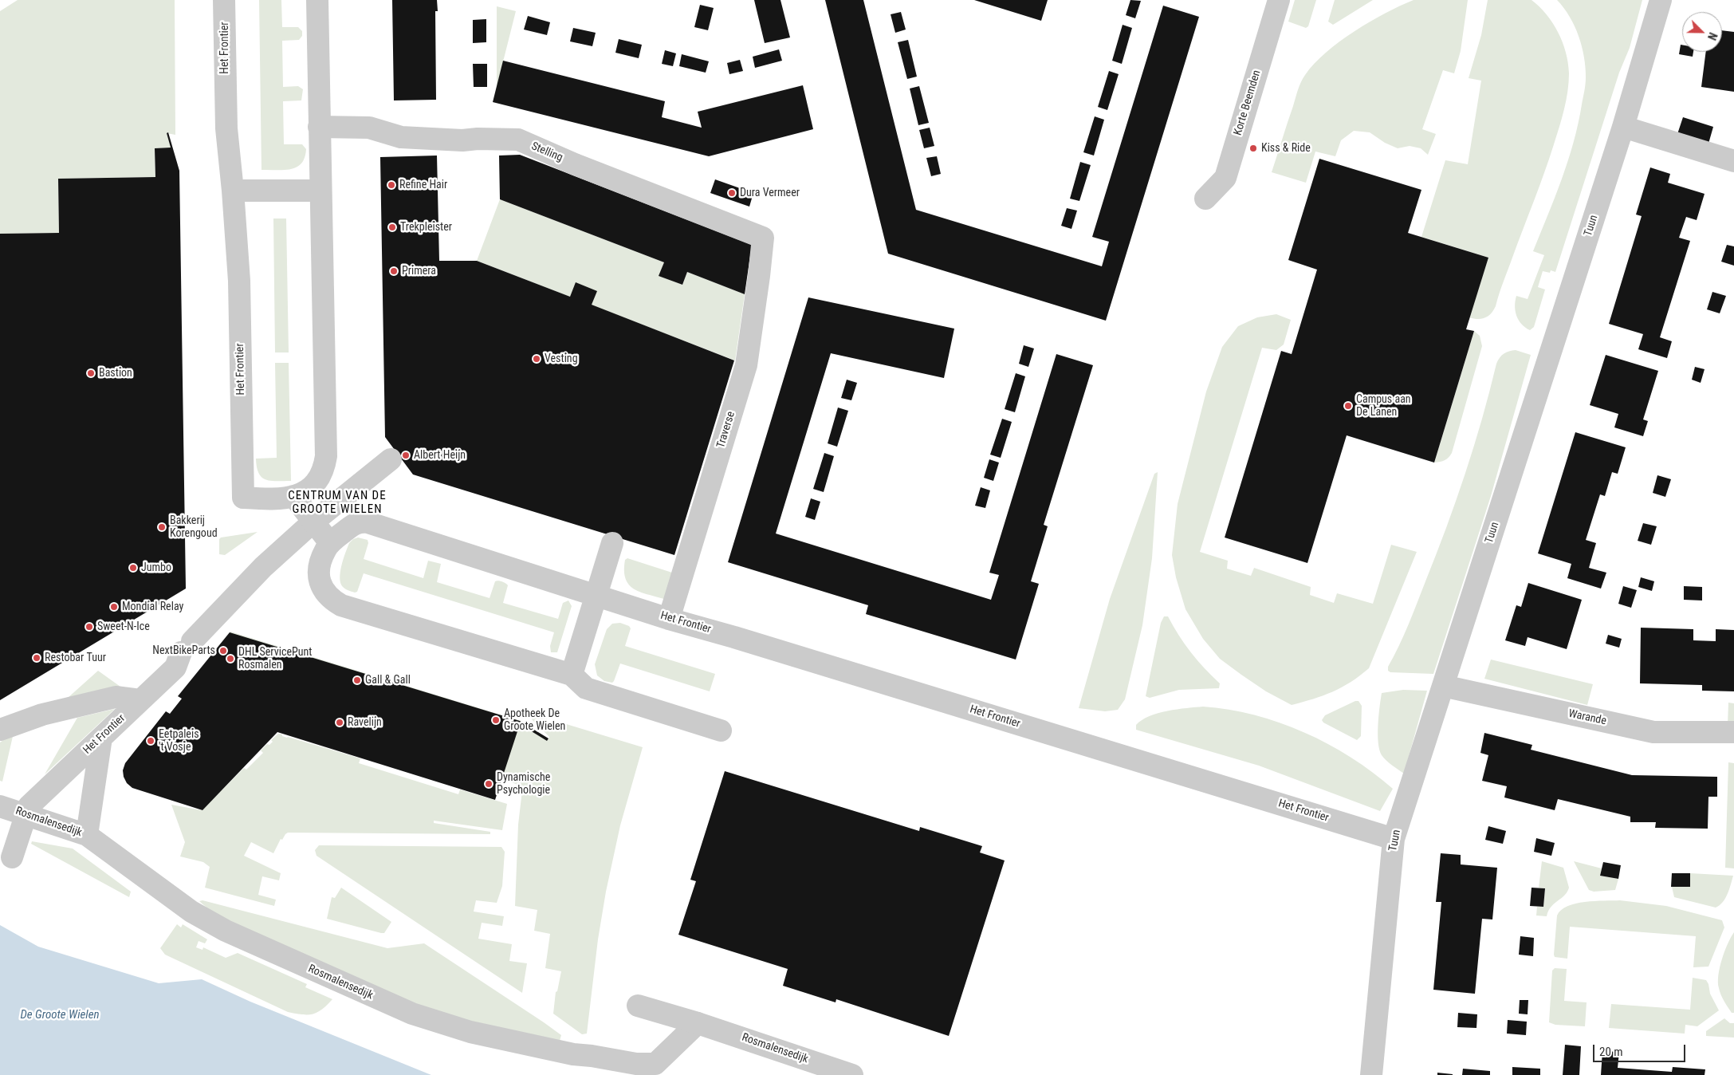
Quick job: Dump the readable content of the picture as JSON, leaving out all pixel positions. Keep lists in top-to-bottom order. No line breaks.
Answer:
{"streets":{"street":["Het Frontier","Korte Beemden","Stelling","Tuun","Traverse","Warande","Rosmalensedijk"]},"crossings":[["Het Frontier","Stelling"],["Het Frontier","Tuun"],["Het Frontier","Traverse"],["Het Frontier","Rosmalensedijk"],["Stelling","Traverse"],["Tuun","Warande"]],"districts":["CENTRUM VAN DE GROOTE WIELEN"],"water":["De Groote Wielen"],"places":["Kiss & Ride","Refine Hair","Dura Vermeer","Trekpleister","Primera","Vesting","Bastion","Campus aan De Lanen","Albert Heijn","Bakkerij Korengoud","Jumbo","Mondial Relay","Sweet-N-Ice","NextBikeParts","Restobar Tuur","DHL ServicePunt Rosmalen","Gall & Gall","Apotheek De Groote Wielen","Ravelijn","Eetpaleis 't Vosje","Dynamische Psychologie"],"scale_bar":"20 m","north":"bottom right"}
